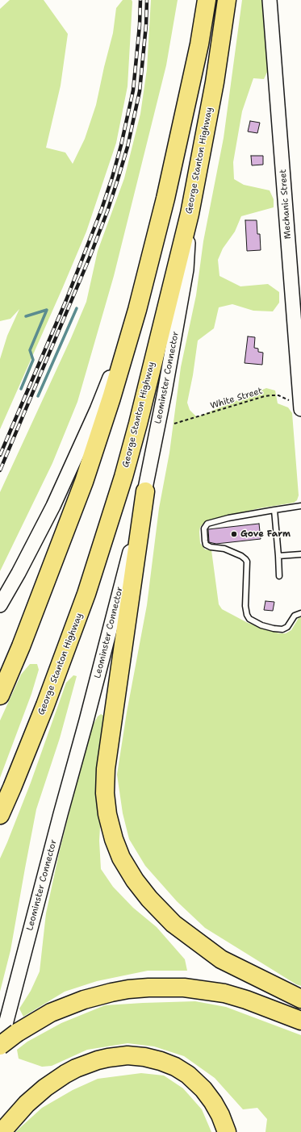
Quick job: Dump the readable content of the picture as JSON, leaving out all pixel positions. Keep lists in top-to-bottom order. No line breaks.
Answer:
{"streets":{"highway":["George Stanton Highway"],"main road":["Mechanic Street","Leominster Connector"],"path":["White Street"]},"crossings":[["George Stanton Highway","Leominster Connector"],["Mechanic Street","White Street"]],"places":["Gove Farm"]}
